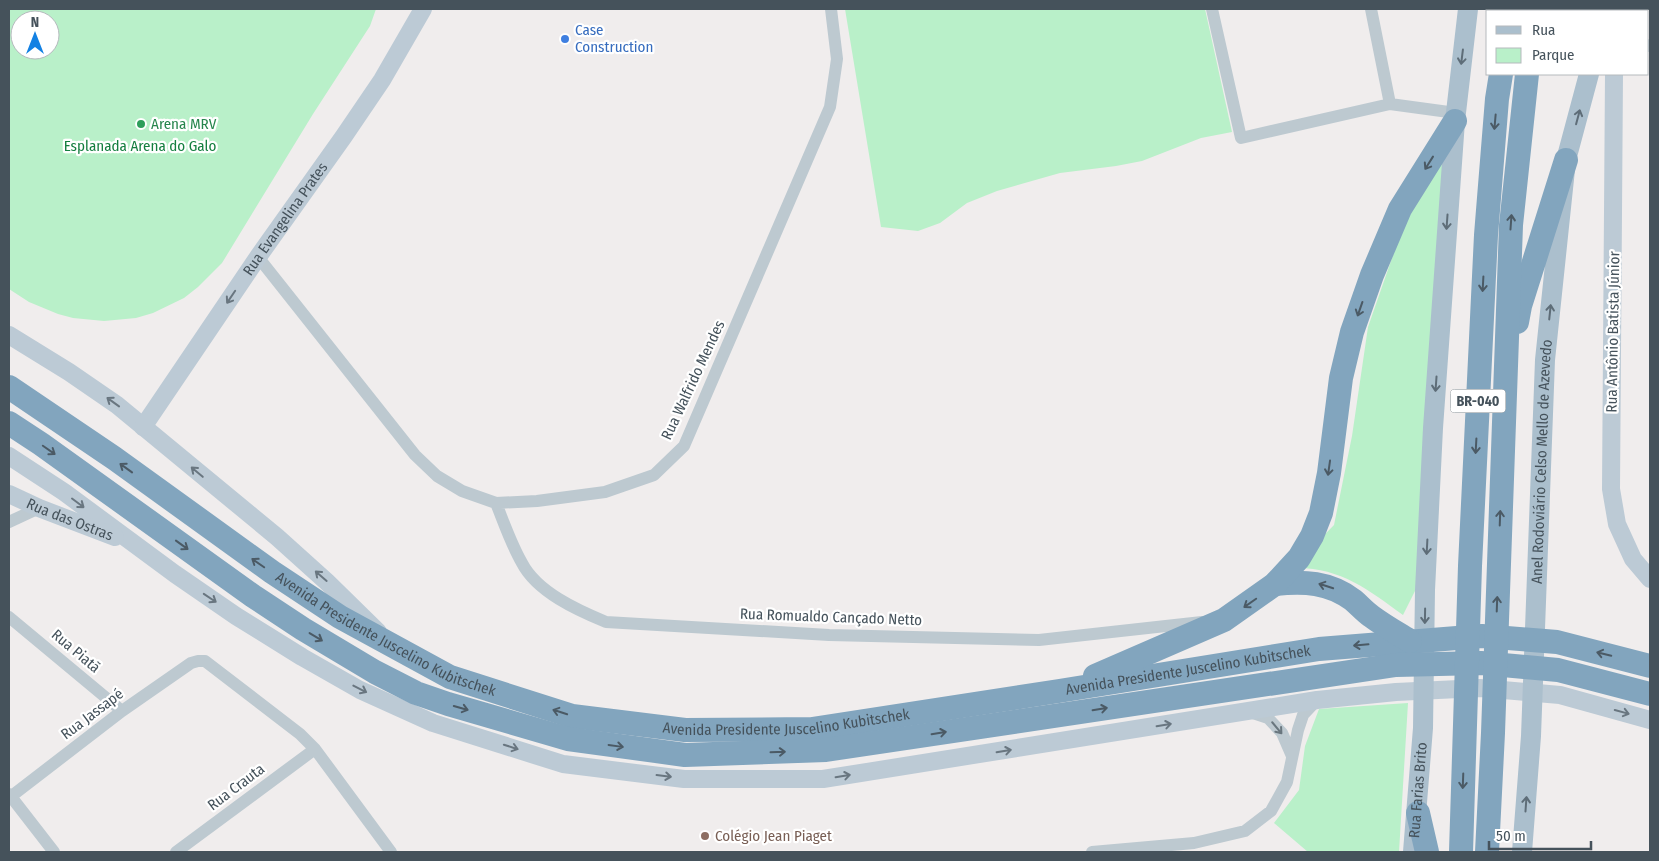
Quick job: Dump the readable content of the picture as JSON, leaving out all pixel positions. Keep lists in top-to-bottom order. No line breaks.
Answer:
{"streets":{"highway":["BR-040","Avenida Presidente Juscelino Kubitschek"],"main road":["Rua Evangelina Prates","Rua Antônio Batista Júnior","Anel Rodoviário Celso Mello de Azevedo","Rua das Ostras","Rua Farias Brito"],"street":["Rua Walfrido Mendes","Rua Romualdo Cançado Netto","Rua Piatã","Rua Jassapé","Rua Crauta"]},"crossings":[["Rua Evangelina Prates","Rua Walfrido Mendes"],["Rua Walfrido Mendes","Rua Romualdo Cançado Netto"],["Rua Piatã","Rua Jassapé"],["Rua Jassapé","Rua Crauta"]],"one_way":["Rua Evangelina Prates","Anel Rodoviário Celso Mello de Azevedo","Rua Farias Brito"],"parks":["Esplanada Arena do Galo"],"places":["Case Construction","Arena MRV","Colégio Jean Piaget"],"legend":["Rua","Parque"],"scale_bar":"50 m","north":"top"}
